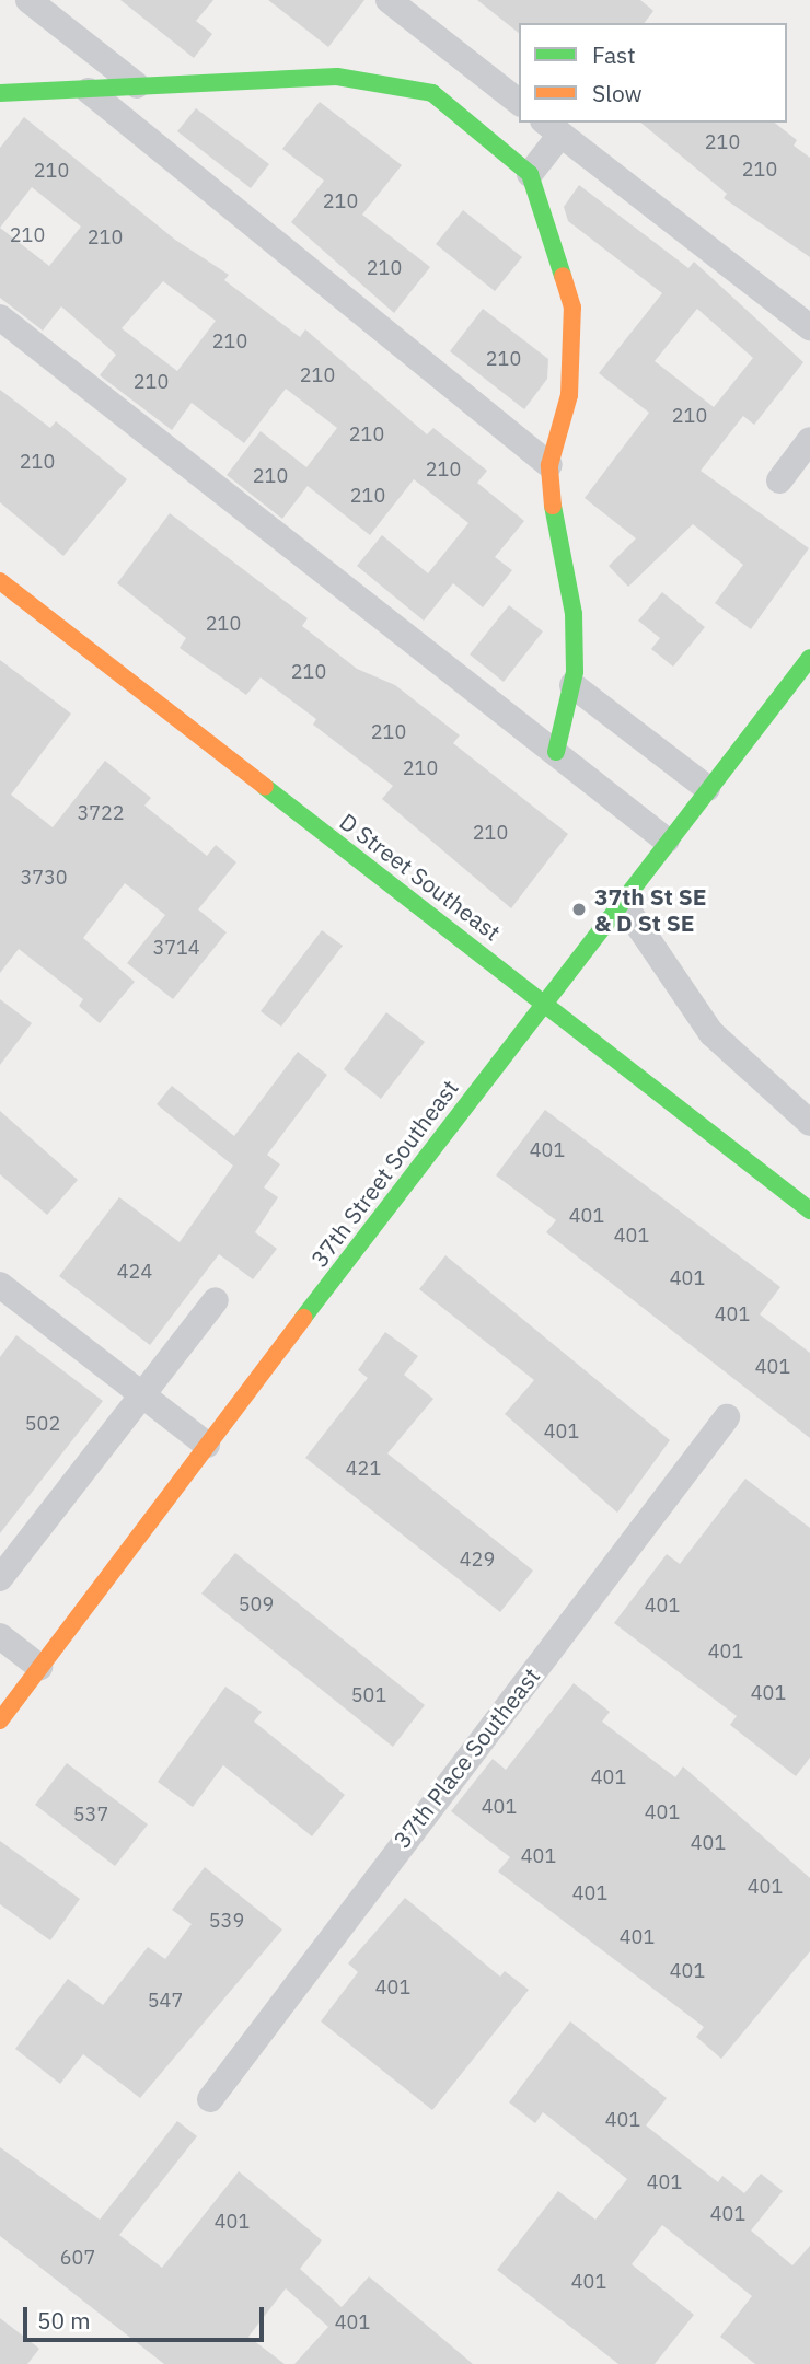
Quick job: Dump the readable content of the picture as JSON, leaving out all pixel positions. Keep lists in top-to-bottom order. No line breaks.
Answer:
{"streets":{"street":["D Street Southeast","37th Street Southeast","37th Place Southeast"]},"crossings":[["D Street Southeast","37th Street Southeast"]],"places":["37th St SE & D St SE"],"house_numbers":["210","210","210","210","210","210","210","210","210","210","210","210","210","210","210","210","210","210","210","210","210","3722","210","3730","3714","401","401","401","424","401","401","401","502","401","421","429","509","401","401","401","501","401","401","401","537","401","401","401","401","539","401","401","401","547","401","401","401","401","607","401","401"],"legend":["Fast","Slow"],"scale_bar":"50 m"}
